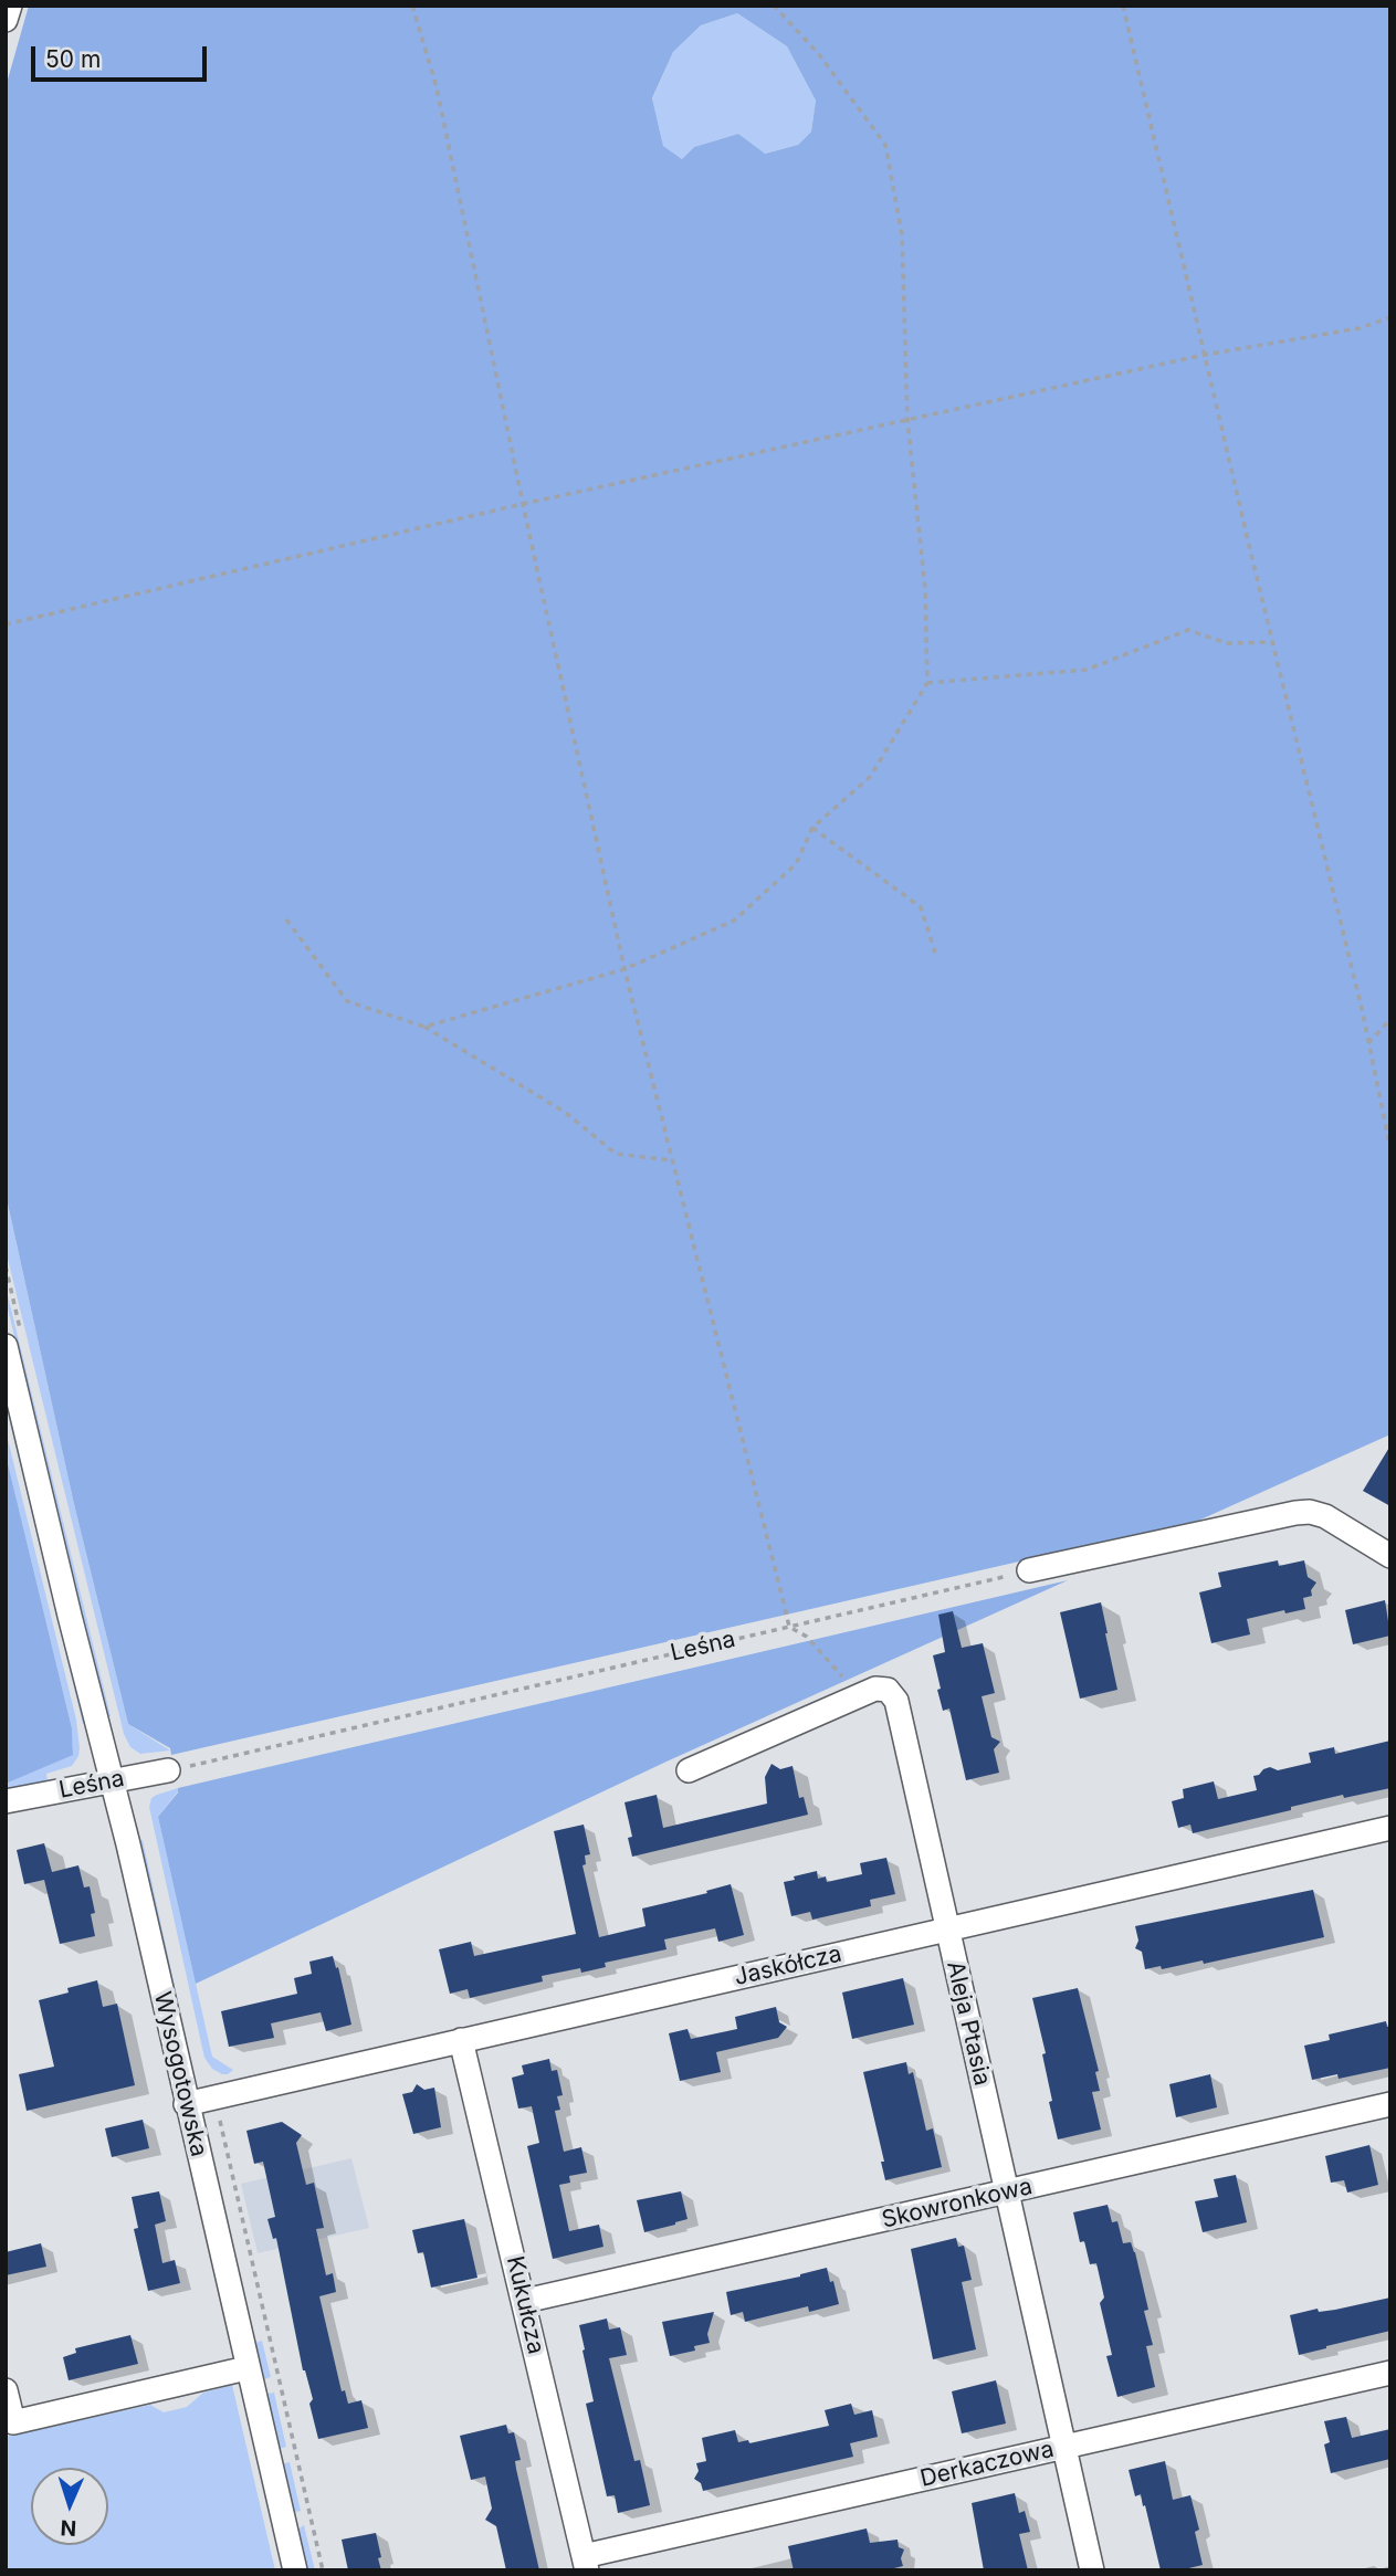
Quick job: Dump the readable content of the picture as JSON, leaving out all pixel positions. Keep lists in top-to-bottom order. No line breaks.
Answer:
{"streets":{"street":["Leśna","Jaskółcza","Aleja Ptasia","Wysogotowska","Skowronkowa","Kukułcza","Derkaczowa"]},"crossings":[["Leśna","Wysogotowska"],["Jaskółcza","Aleja Ptasia"],["Jaskółcza","Wysogotowska"],["Jaskółcza","Kukułcza"],["Aleja Ptasia","Skowronkowa"],["Aleja Ptasia","Derkaczowa"],["Skowronkowa","Kukułcza"],["Kukułcza","Derkaczowa"]],"scale_bar":"50 m","north":"bottom"}
